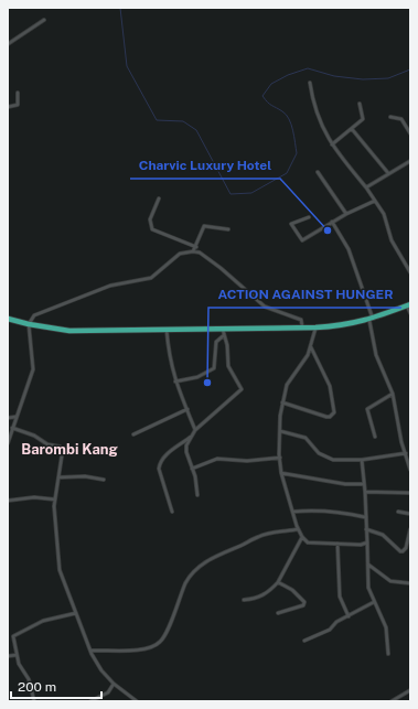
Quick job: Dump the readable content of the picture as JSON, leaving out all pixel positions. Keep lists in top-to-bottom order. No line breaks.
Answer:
{"districts":["Barombi Kang"],"places":["Charvic Luxury Hotel","ACTION AGAINST HUNGER"],"scale_bar":"200 m"}
